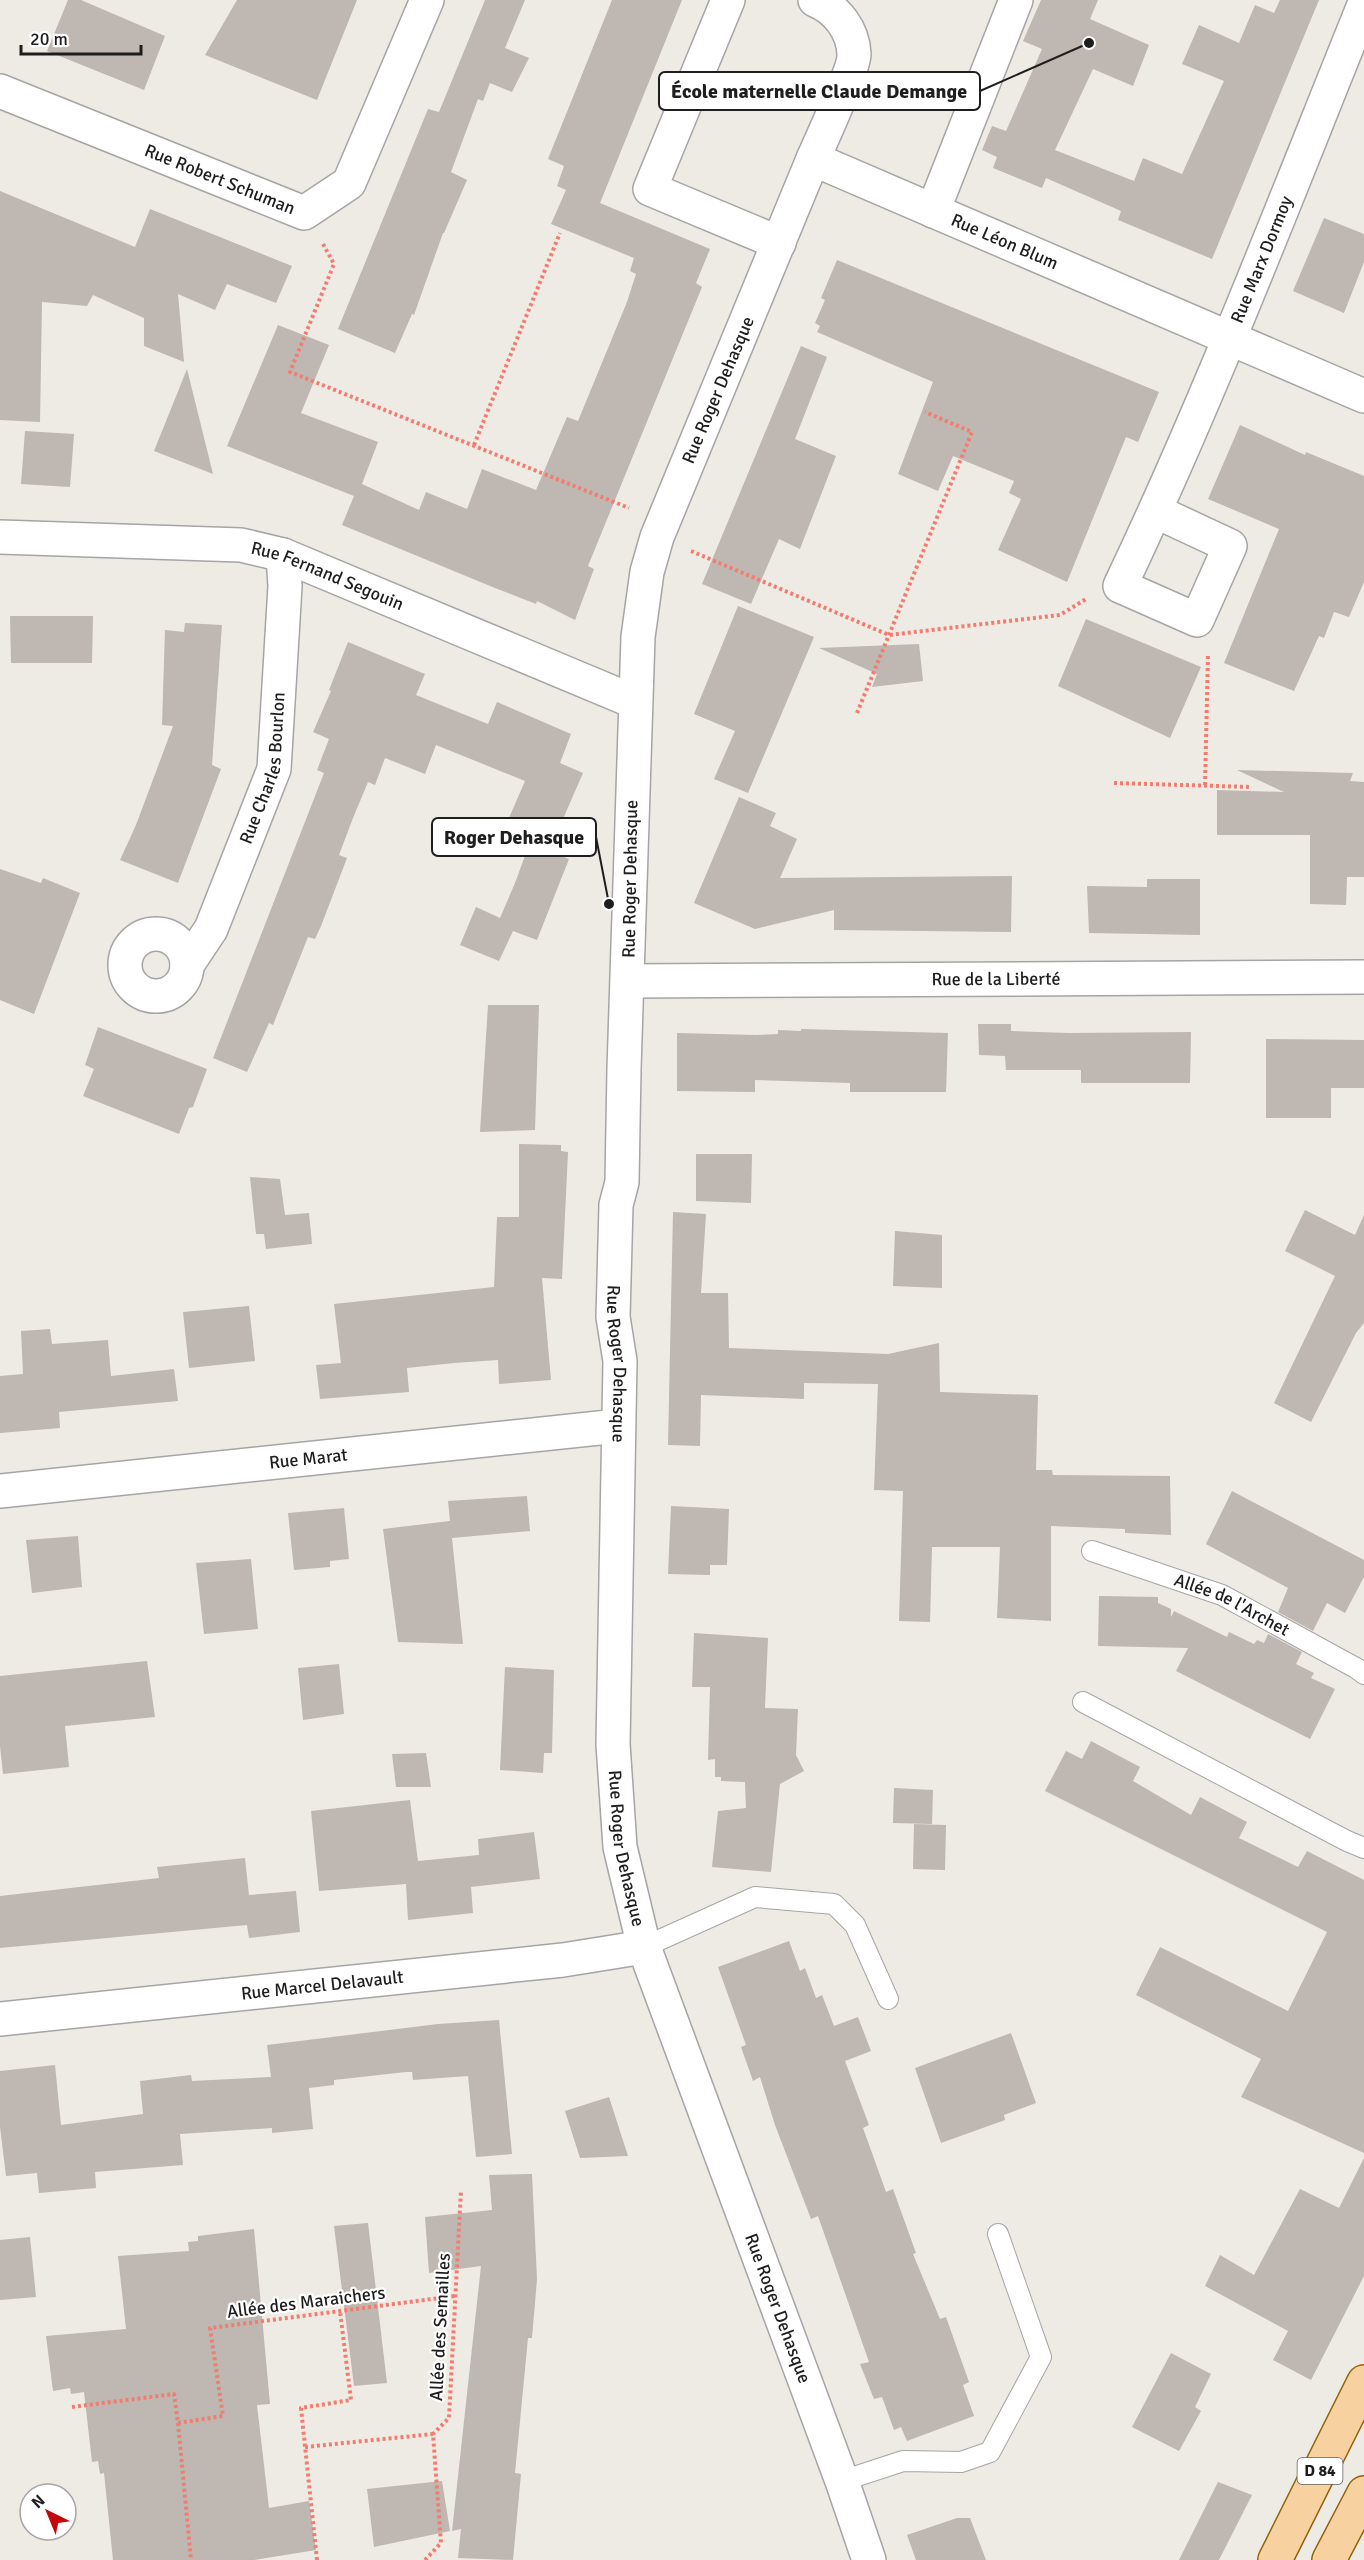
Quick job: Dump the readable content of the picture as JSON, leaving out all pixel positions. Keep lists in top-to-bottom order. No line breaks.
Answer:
{"streets":{"main road":["D 84"],"street":["Rue Robert Schuman","Rue Léon Blum","Rue Marx Dormoy","Rue Roger Dehasque","Rue Fernand Segouin","Rue Charles Bourlon","Rue de la Liberté","Rue Marat","Rue Marcel Delavault"],"lane":["Allée de l'Archet"],"path":["Allée des Maraichers","Allée des Semailles"]},"crossings":[["Rue Léon Blum","Rue Marx Dormoy"],["Rue Léon Blum","Rue Roger Dehasque"],["Rue Roger Dehasque","Rue Fernand Segouin"],["Rue Roger Dehasque","Rue de la Liberté"],["Rue Roger Dehasque","Rue Marat"],["Rue Roger Dehasque","Rue Marcel Delavault"],["Rue Fernand Segouin","Rue Charles Bourlon"],["Allée des Maraichers","Allée des Semailles"]],"places":["École maternelle Claude Demange","Roger Dehasque"],"scale_bar":"20 m","north":"top left"}
